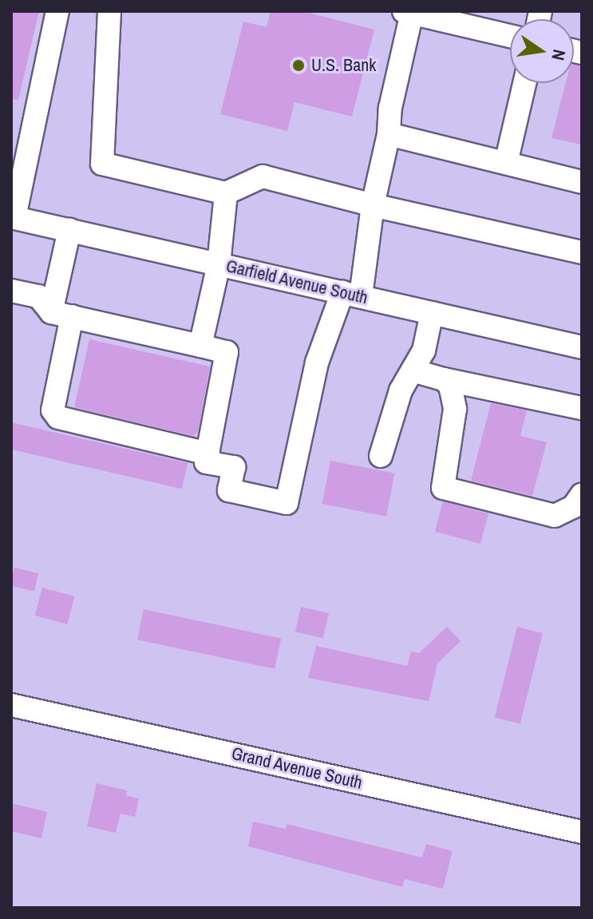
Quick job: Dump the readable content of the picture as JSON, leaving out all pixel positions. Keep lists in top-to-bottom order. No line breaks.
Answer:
{"streets":{"street":["Garfield Avenue South","Grand Avenue South"]},"places":["U.S. Bank"],"north":"right"}
